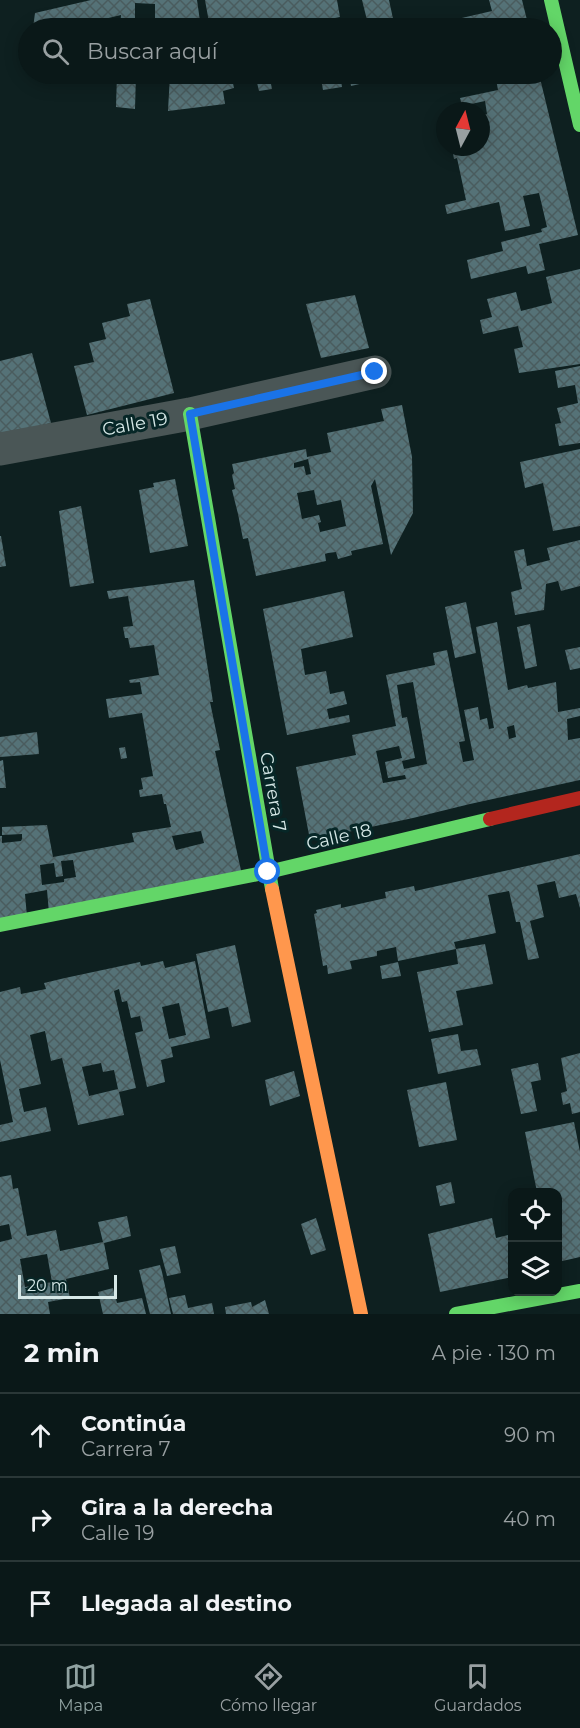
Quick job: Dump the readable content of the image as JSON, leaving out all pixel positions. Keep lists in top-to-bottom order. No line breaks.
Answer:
{"streets":{"street":["Calle 19","Carrera 7","Calle 18"]},"crossings":[["Calle 19","Carrera 7"],["Carrera 7","Calle 18"]],"scale_bar":"20 m","north":"top","page":{"search":"Buscar aquí","scale":"20 m","heading":["2 min","A pie · 130 m"],"list":[["Continúa","Carrera 7","90 m"],["Gira a la derecha","Calle 19","40 m"],"Llegada al destino"],"nav":["Mapa","Cómo llegar","Guardados"]}}
